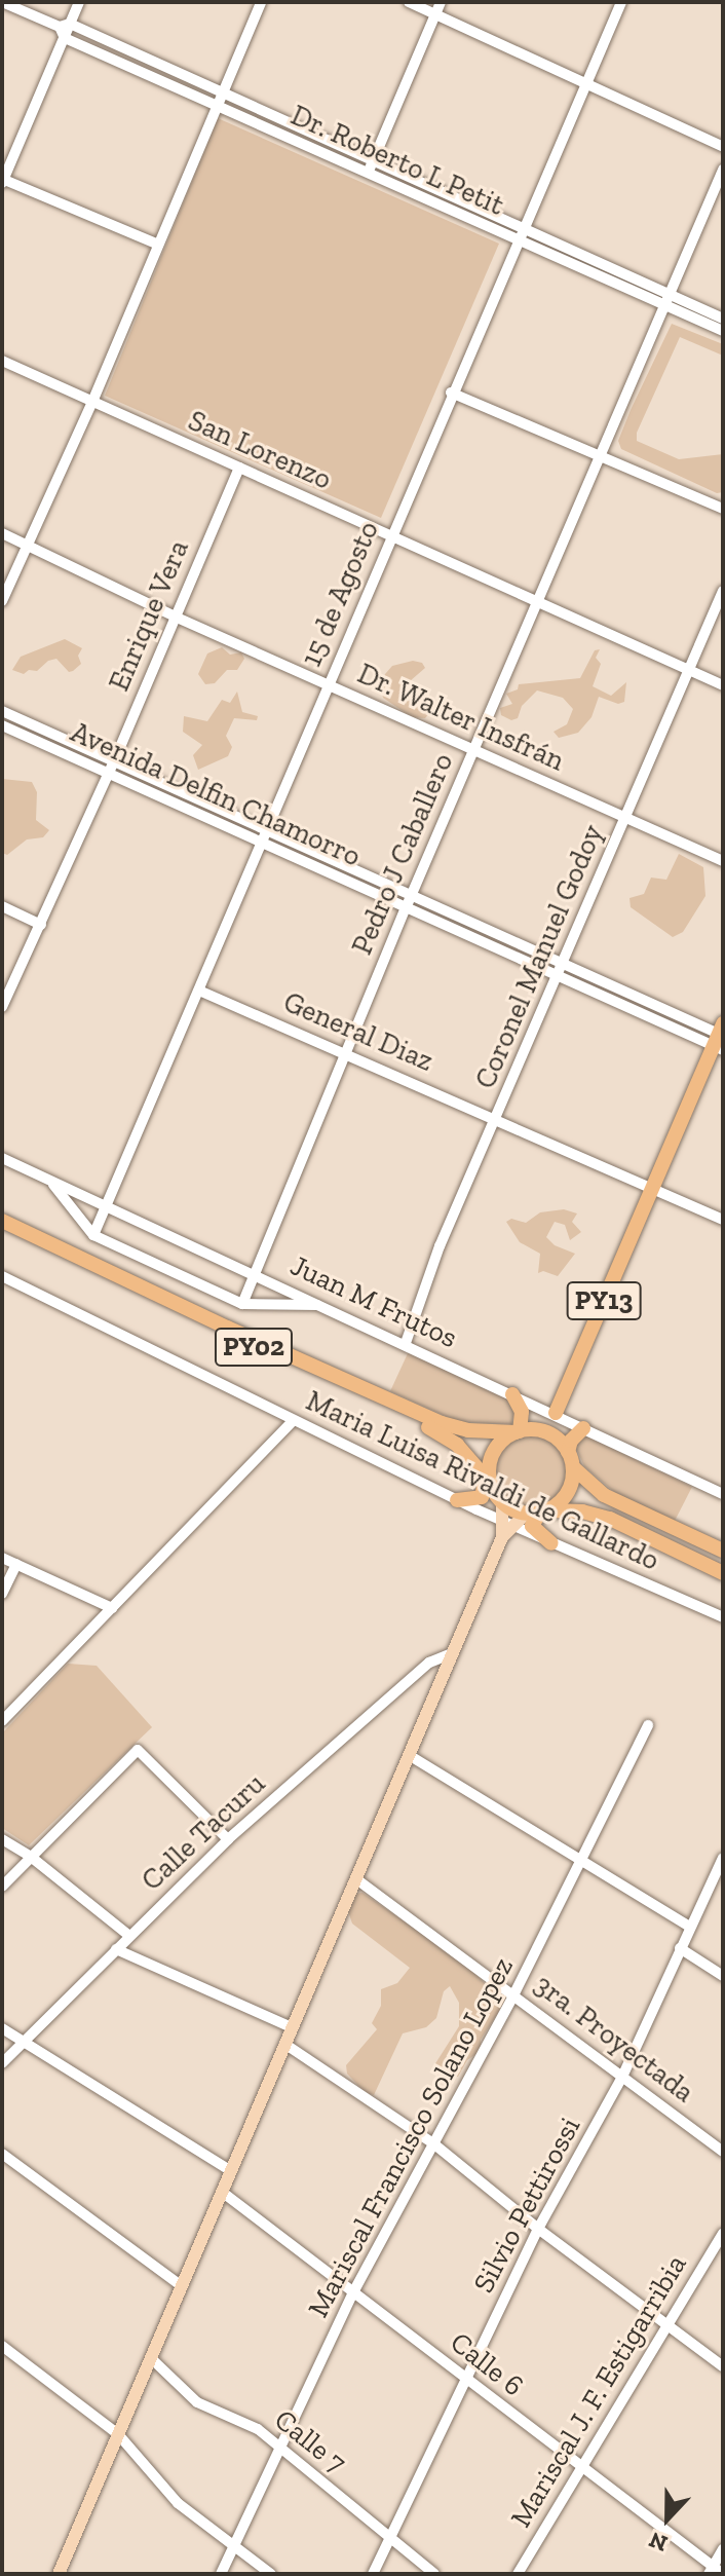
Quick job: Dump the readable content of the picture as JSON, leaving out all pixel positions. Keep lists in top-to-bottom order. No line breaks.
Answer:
{"streets":{"highway":["PY13","PY02"],"street":["Dr. Roberto L Petit","San Lorenzo","15 de Agosto","Enrique Vera","Dr. Walter Insfrán","Avenida Delfin Chamorro","Pedro J Caballero","Coronel Manuel Godoy","General Diaz","Juan M Frutos","Maria Luisa Rivaldi de Gallardo","Calle Tacuru","3ra. Proyectada","Mariscal Francisco Solano Lopez","Silvio Pettirossi","Calle 6","Mariscal J. F. Estigarribia","Calle 7"]},"crossings":[["Dr. Roberto L Petit","15 de Agosto"],["Dr. Roberto L Petit","Pedro J Caballero"],["San Lorenzo","15 de Agosto"],["San Lorenzo","Enrique Vera"],["San Lorenzo","Pedro J Caballero"],["San Lorenzo","Coronel Manuel Godoy"],["15 de Agosto","Dr. Walter Insfrán"],["15 de Agosto","Avenida Delfin Chamorro"],["15 de Agosto","General Diaz"],["15 de Agosto","Juan M Frutos"],["Enrique Vera","Dr. Walter Insfrán"],["Enrique Vera","Avenida Delfin Chamorro"],["Dr. Walter Insfrán","Pedro J Caballero"],["Dr. Walter Insfrán","Coronel Manuel Godoy"],["Avenida Delfin Chamorro","Pedro J Caballero"],["Avenida Delfin Chamorro","Coronel Manuel Godoy"],["Avenida Delfin Chamorro","PY13"],["Pedro J Caballero","General Diaz"],["Pedro J Caballero","Juan M Frutos"],["Coronel Manuel Godoy","General Diaz"],["Coronel Manuel Godoy","Juan M Frutos"],["General Diaz","PY13"],["PY13","Juan M Frutos"],["3ra. Proyectada","Mariscal Francisco Solano Lopez"],["3ra. Proyectada","Silvio Pettirossi"],["Mariscal Francisco Solano Lopez","Calle 6"],["Mariscal Francisco Solano Lopez","Calle 7"],["Silvio Pettirossi","Calle 6"],["Silvio Pettirossi","Calle 7"],["Calle 6","Mariscal J. F. Estigarribia"]],"north":"bottom"}
